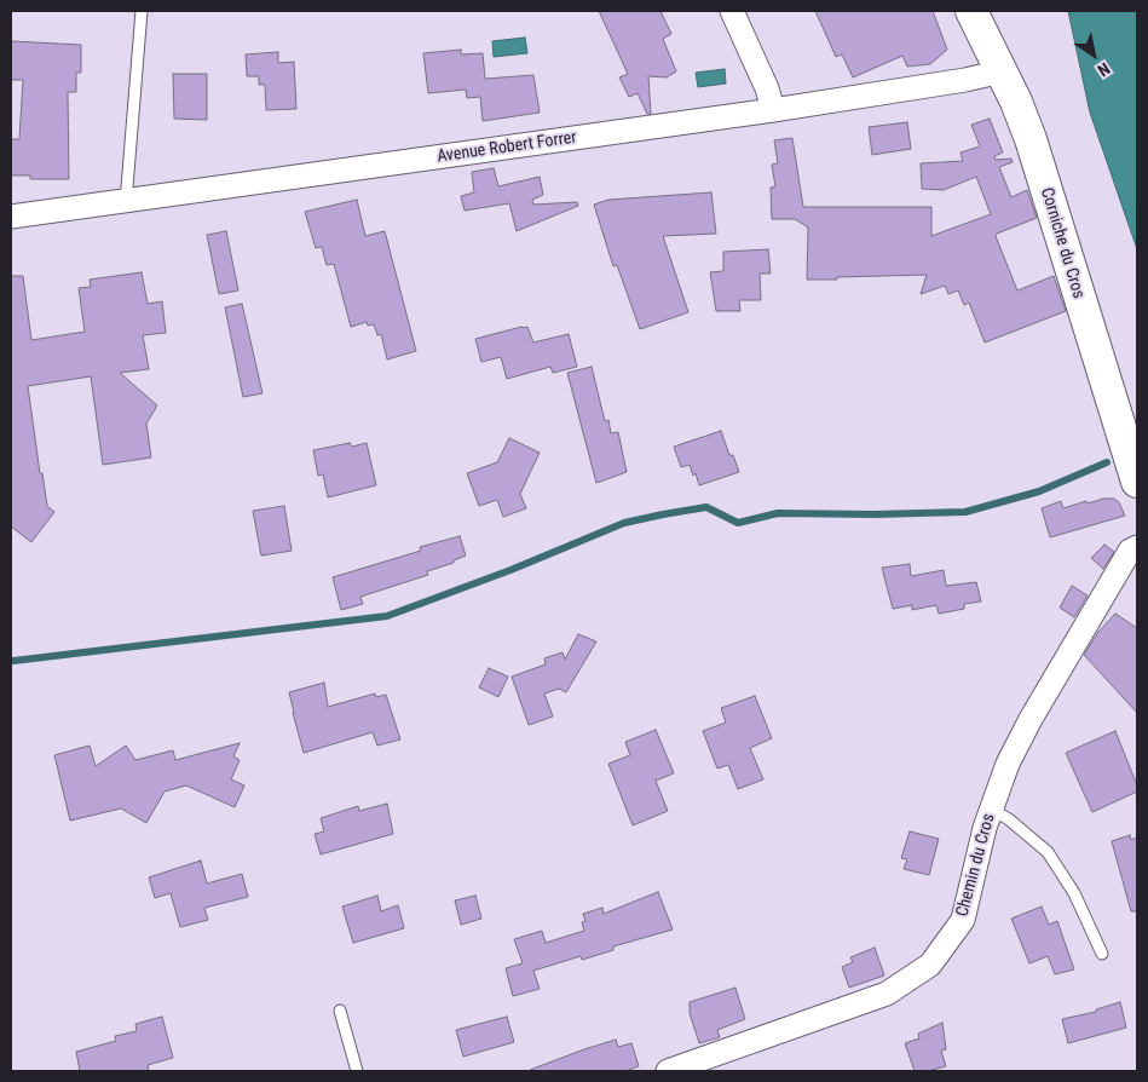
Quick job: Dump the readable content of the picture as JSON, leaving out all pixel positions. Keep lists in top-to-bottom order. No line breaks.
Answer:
{"streets":{"main road":["Corniche du Cros"],"street":["Avenue Robert Forrer","Chemin du Cros"]},"crossings":[["Avenue Robert Forrer","Corniche du Cros"]],"north":"bottom right"}
